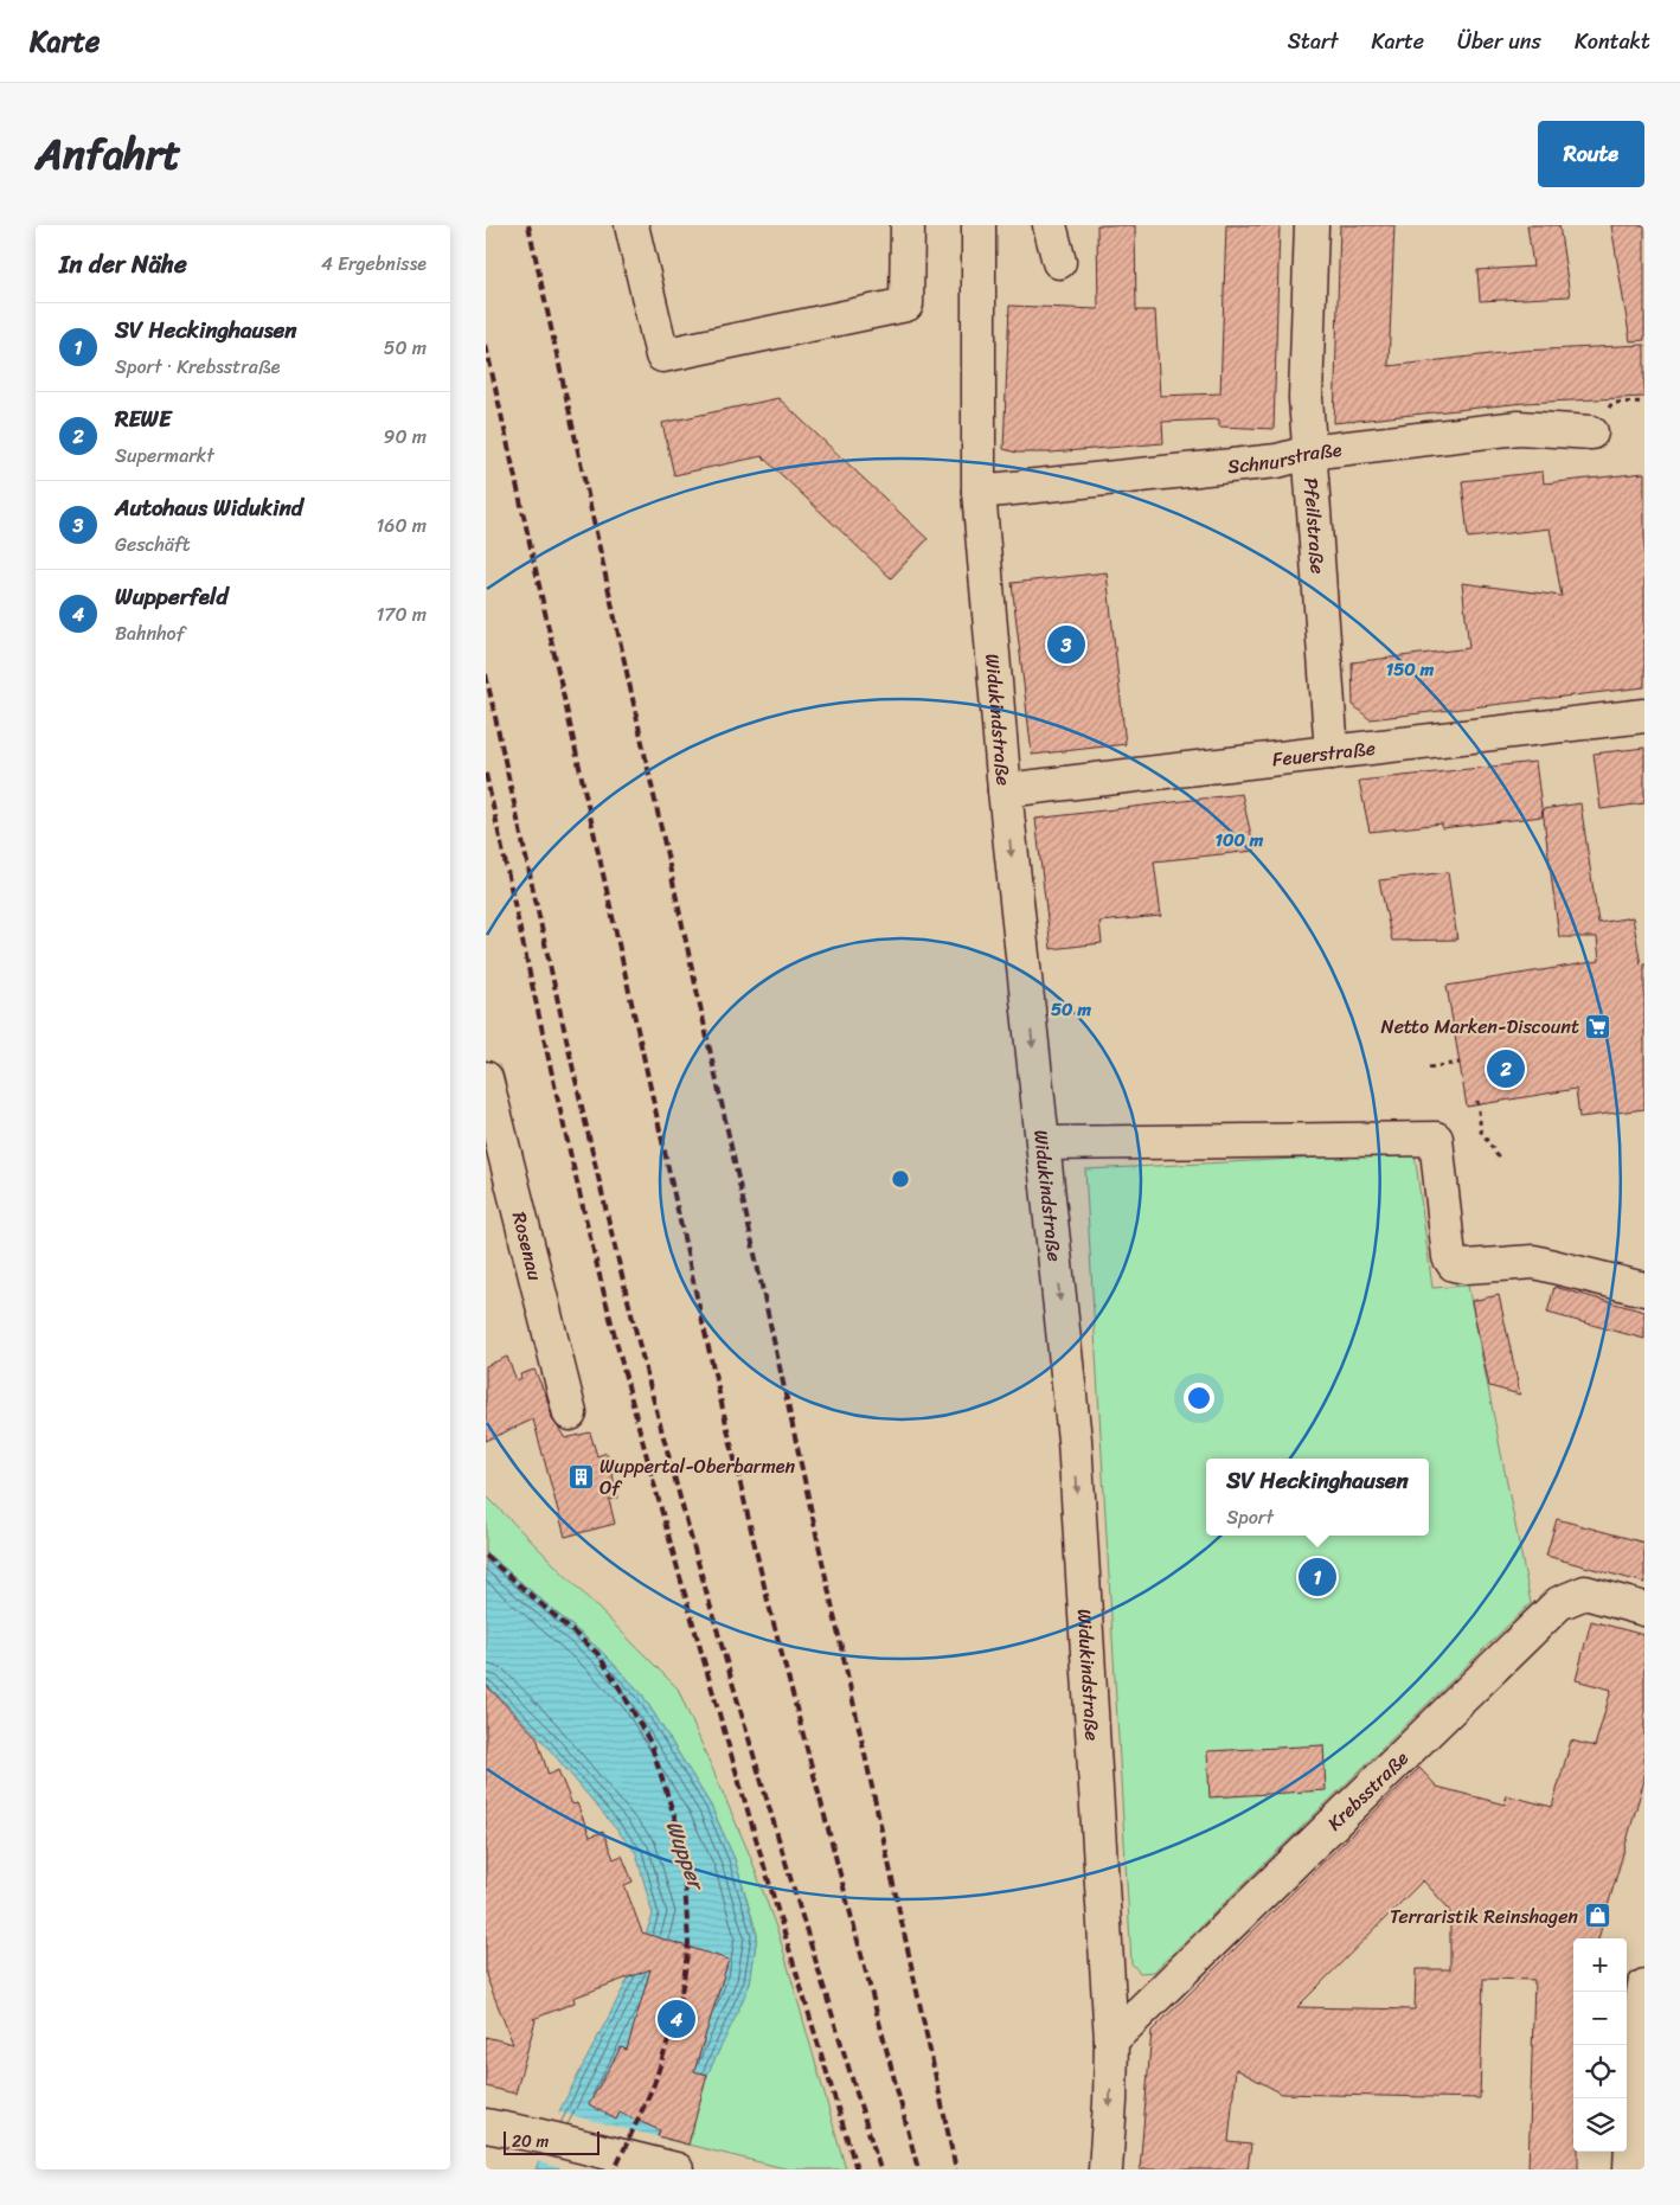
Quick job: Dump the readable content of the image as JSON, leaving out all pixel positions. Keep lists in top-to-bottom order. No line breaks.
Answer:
{"streets":{"street":["Schnurstraße","Pfeilstraße","Widukindstraße","Feuerstraße","Rosenau","Krebsstraße"]},"crossings":[["Schnurstraße","Pfeilstraße"],["Schnurstraße","Widukindstraße"],["Pfeilstraße","Feuerstraße"],["Widukindstraße","Feuerstraße"],["Widukindstraße","Krebsstraße"]],"one_way":["Widukindstraße"],"water":["Wupper"],"places":{"supermarket":["Netto Marken-Discount"],"building":["Wuppertal-Oberbarmen Of"],"shop":["Terraristik Reinshagen"]},"scale_bar":"20 m","page":{"header":"Karte","nav":["Start","Karte","Über uns","Kontakt"],"title":"Anfahrt","buttons":"Route","heading":["In der Nähe","4 Ergebnisse"],"list":[{"mark":"1","name":"SV Heckinghausen","note":"Sport · Krebsstraße","value":"50 m"},{"mark":"2","name":"REWE","note":"Supermarkt","value":"90 m"},{"mark":"3","name":"Autohaus Widukind","note":"Geschäft","value":"160 m"},{"mark":"4","name":"Wupperfeld","note":"Bahnhof","value":"170 m"}],"pins":["3","2","1","4"],"popup":["SV Heckinghausen","Sport"],"map_buttons":["+","−"],"scale":"20 m"},"rings":["150 m","100 m","50 m"]}
